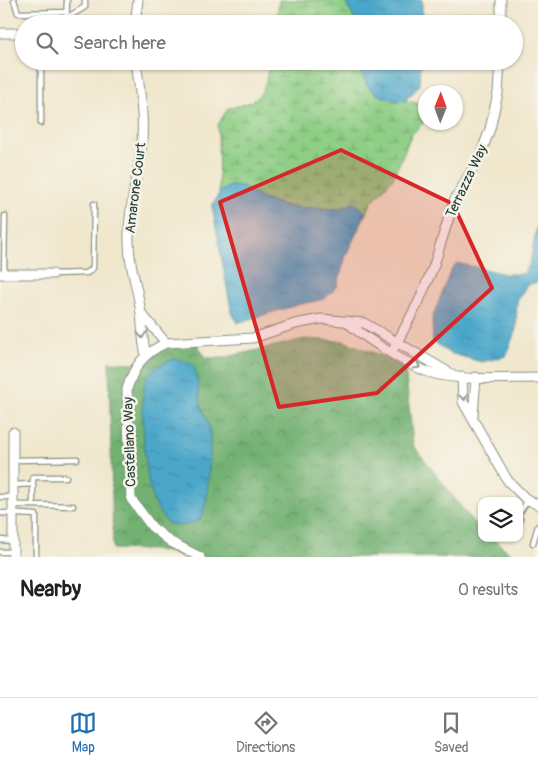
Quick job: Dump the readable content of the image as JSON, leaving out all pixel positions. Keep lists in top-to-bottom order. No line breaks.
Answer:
{"streets":{"street":["Terrazza Way","Amarone Court","Castellano Way"]},"crossings":[["Terrazza Way","Castellano Way"]],"north":"top","page":{"search":"Search here","heading":["Nearby","0 results"],"nav":["Map","Directions","Saved"]}}
